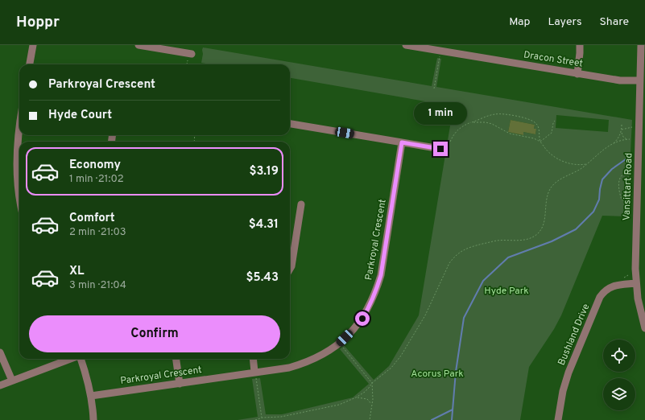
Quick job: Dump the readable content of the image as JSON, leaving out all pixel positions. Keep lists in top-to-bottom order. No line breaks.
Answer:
{"streets":{"street":["Dracon Street","Vansittart Road","Parkroyal Crescent","Bushland Drive"]},"crossings":[["Dracon Street","Vansittart Road"],["Vansittart Road","Bushland Drive"]],"parks":["Hyde Park","Acorus Park"],"page":{"header":"Hoppr","nav":["Map","Layers","Share"],"banner":["Parkroyal Crescent","Hyde Court"],"bubble":"1 min","list":[{"name":"Economy","note":"1 min · 21:02","value":"$3.19"},{"name":"Comfort","note":"2 min · 21:03","value":"$4.31"},{"name":"XL","note":"3 min · 21:04","value":"$5.43"}],"buttons":"Confirm"}}
